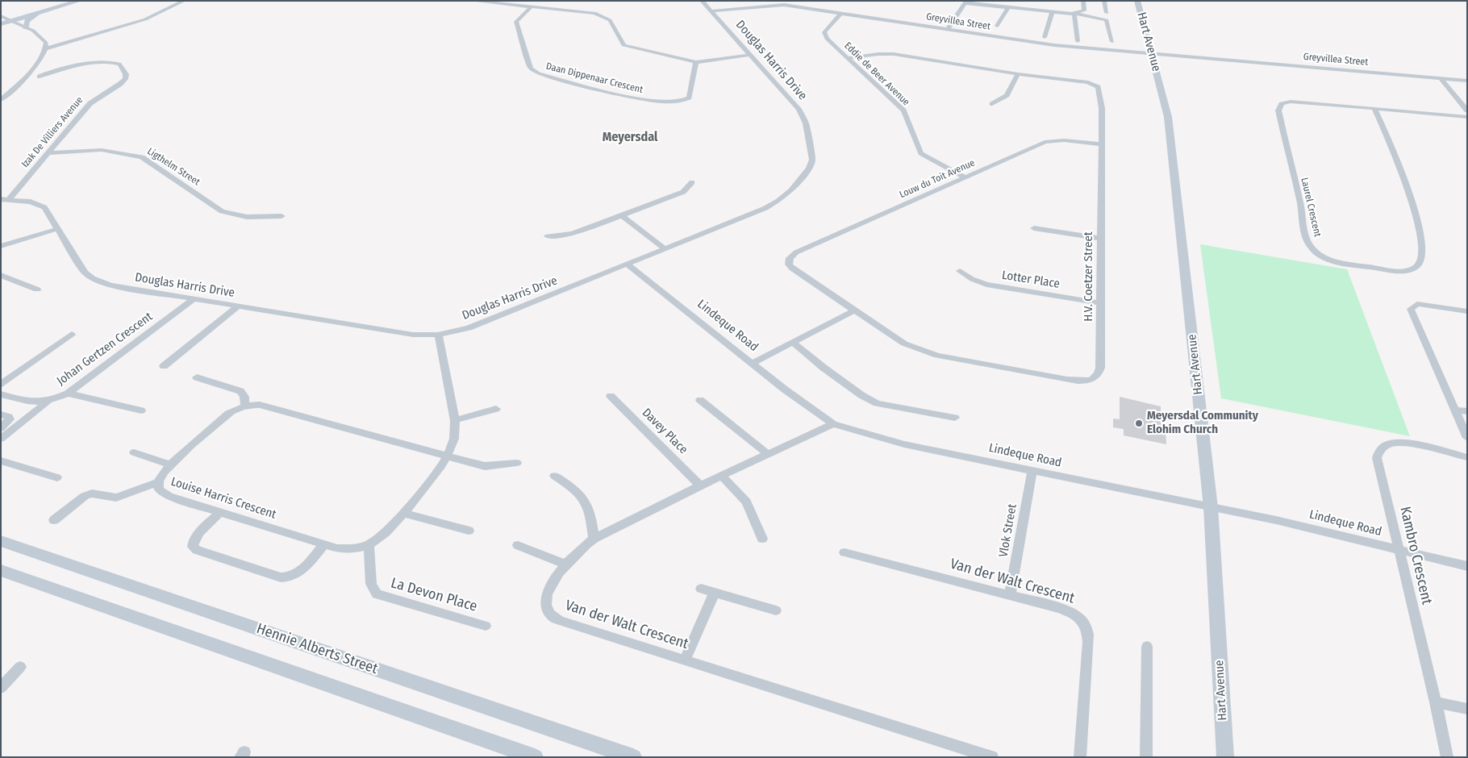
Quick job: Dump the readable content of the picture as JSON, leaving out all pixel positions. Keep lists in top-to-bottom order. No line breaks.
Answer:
{"streets":{"street":["Greyvillea Street","Hart Avenue","Douglas Harris Drive","Eddie de Beer Avenue","Daan Dippenaar Crescent","Izak De Villiers Avenue","Ligthelm Street","Louw du Toit Avenue","Laurel Crescent","H.V. Coetzer Street","Lotter Place","Lindeque Road","Johan Gertzen Crescent","Davey Place","Louise Harris Crescent","Vlok Street","Kambro Crescent","Van der Walt Crescent","La Devon Place","Hennie Alberts Street"]},"crossings":[["Greyvillea Street","Hart Avenue"],["Greyvillea Street","Douglas Harris Drive"],["Greyvillea Street","Eddie de Beer Avenue"],["Hart Avenue","Lindeque Road"],["Douglas Harris Drive","Izak De Villiers Avenue"],["Douglas Harris Drive","Lindeque Road"],["Douglas Harris Drive","Johan Gertzen Crescent"],["Douglas Harris Drive","Louise Harris Crescent"],["Eddie de Beer Avenue","Louw du Toit Avenue"],["Eddie de Beer Avenue","H.V. Coetzer Street"],["Izak De Villiers Avenue","Ligthelm Street"],["Louw du Toit Avenue","H.V. Coetzer Street"],["H.V. Coetzer Street","Lotter Place"],["Lindeque Road","Vlok Street"],["Lindeque Road","Kambro Crescent"],["Lindeque Road","Van der Walt Crescent"],["Davey Place","Van der Walt Crescent"],["Louise Harris Crescent","La Devon Place"],["Vlok Street","Van der Walt Crescent"]],"districts":["Meyersdal"],"places":["Meyersdal Community Elohim Church"]}
